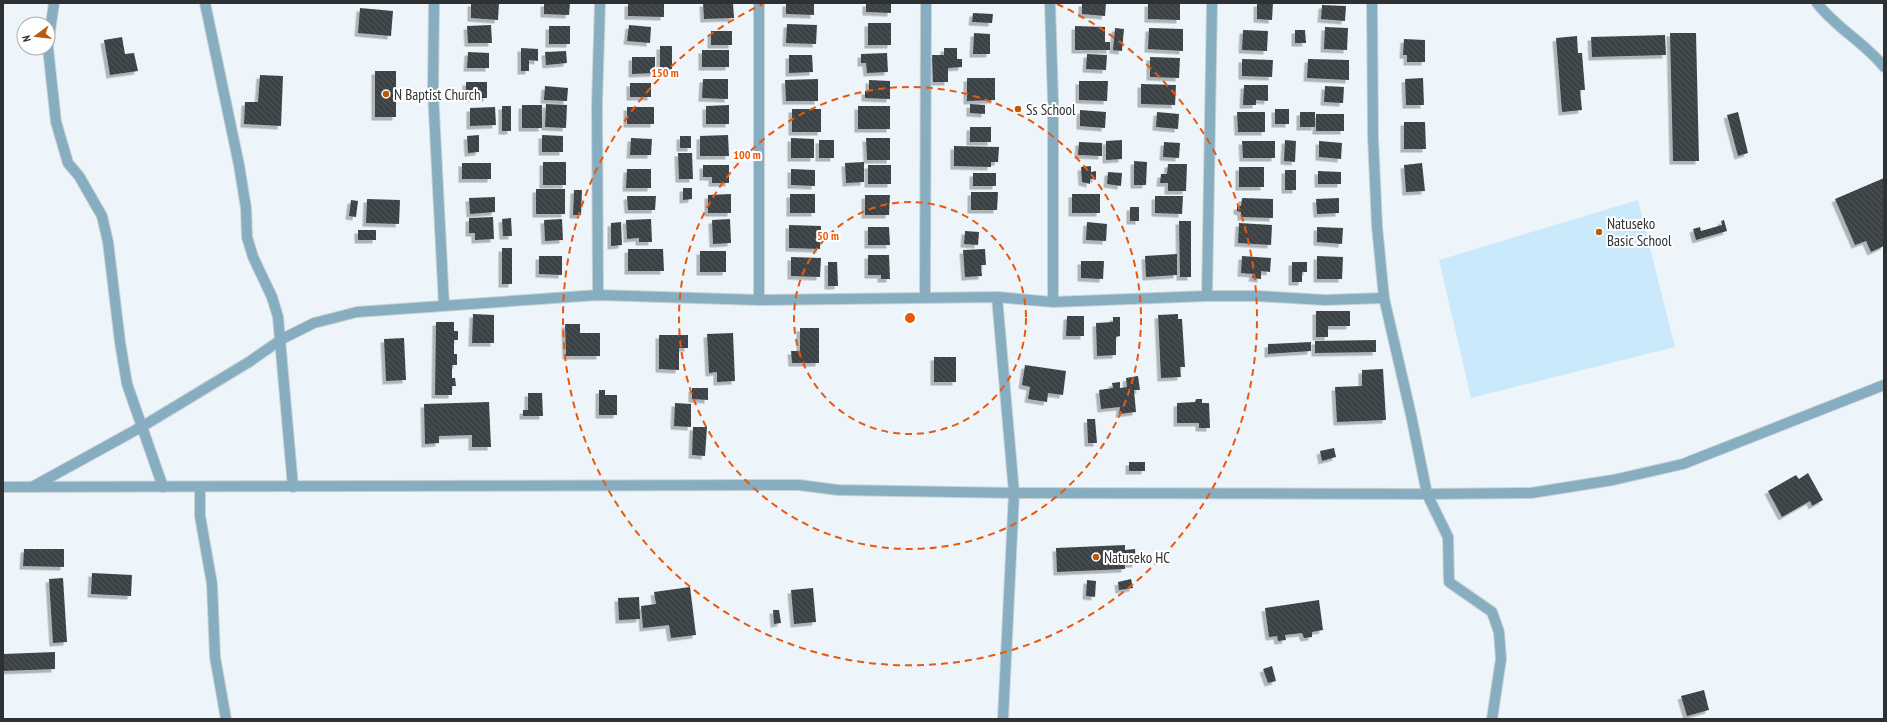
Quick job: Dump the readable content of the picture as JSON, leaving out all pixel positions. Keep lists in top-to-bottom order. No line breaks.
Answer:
{"places":["N Baptist Church","Ss School","Natuseko Basic School","Natuseko HC"],"north":"left","rings":["150 m","100 m","50 m"]}
